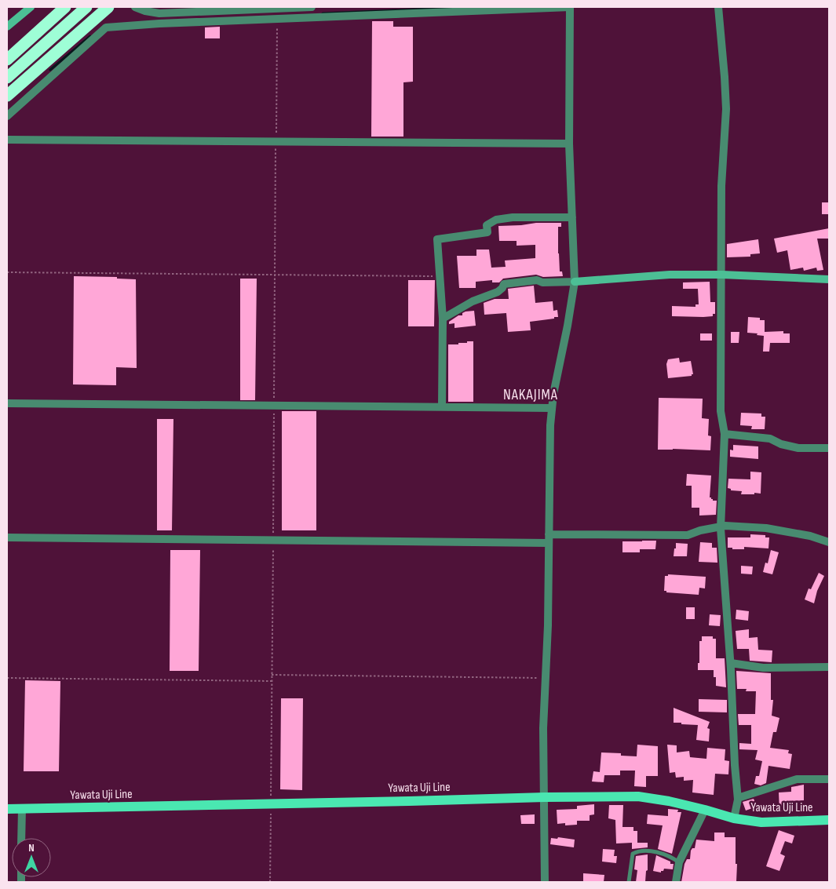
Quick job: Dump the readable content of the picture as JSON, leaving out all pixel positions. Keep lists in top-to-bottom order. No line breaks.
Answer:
{"streets":{"main road":["Yawata Uji Line"]},"districts":["NAKAJIMA"],"north":"top"}
